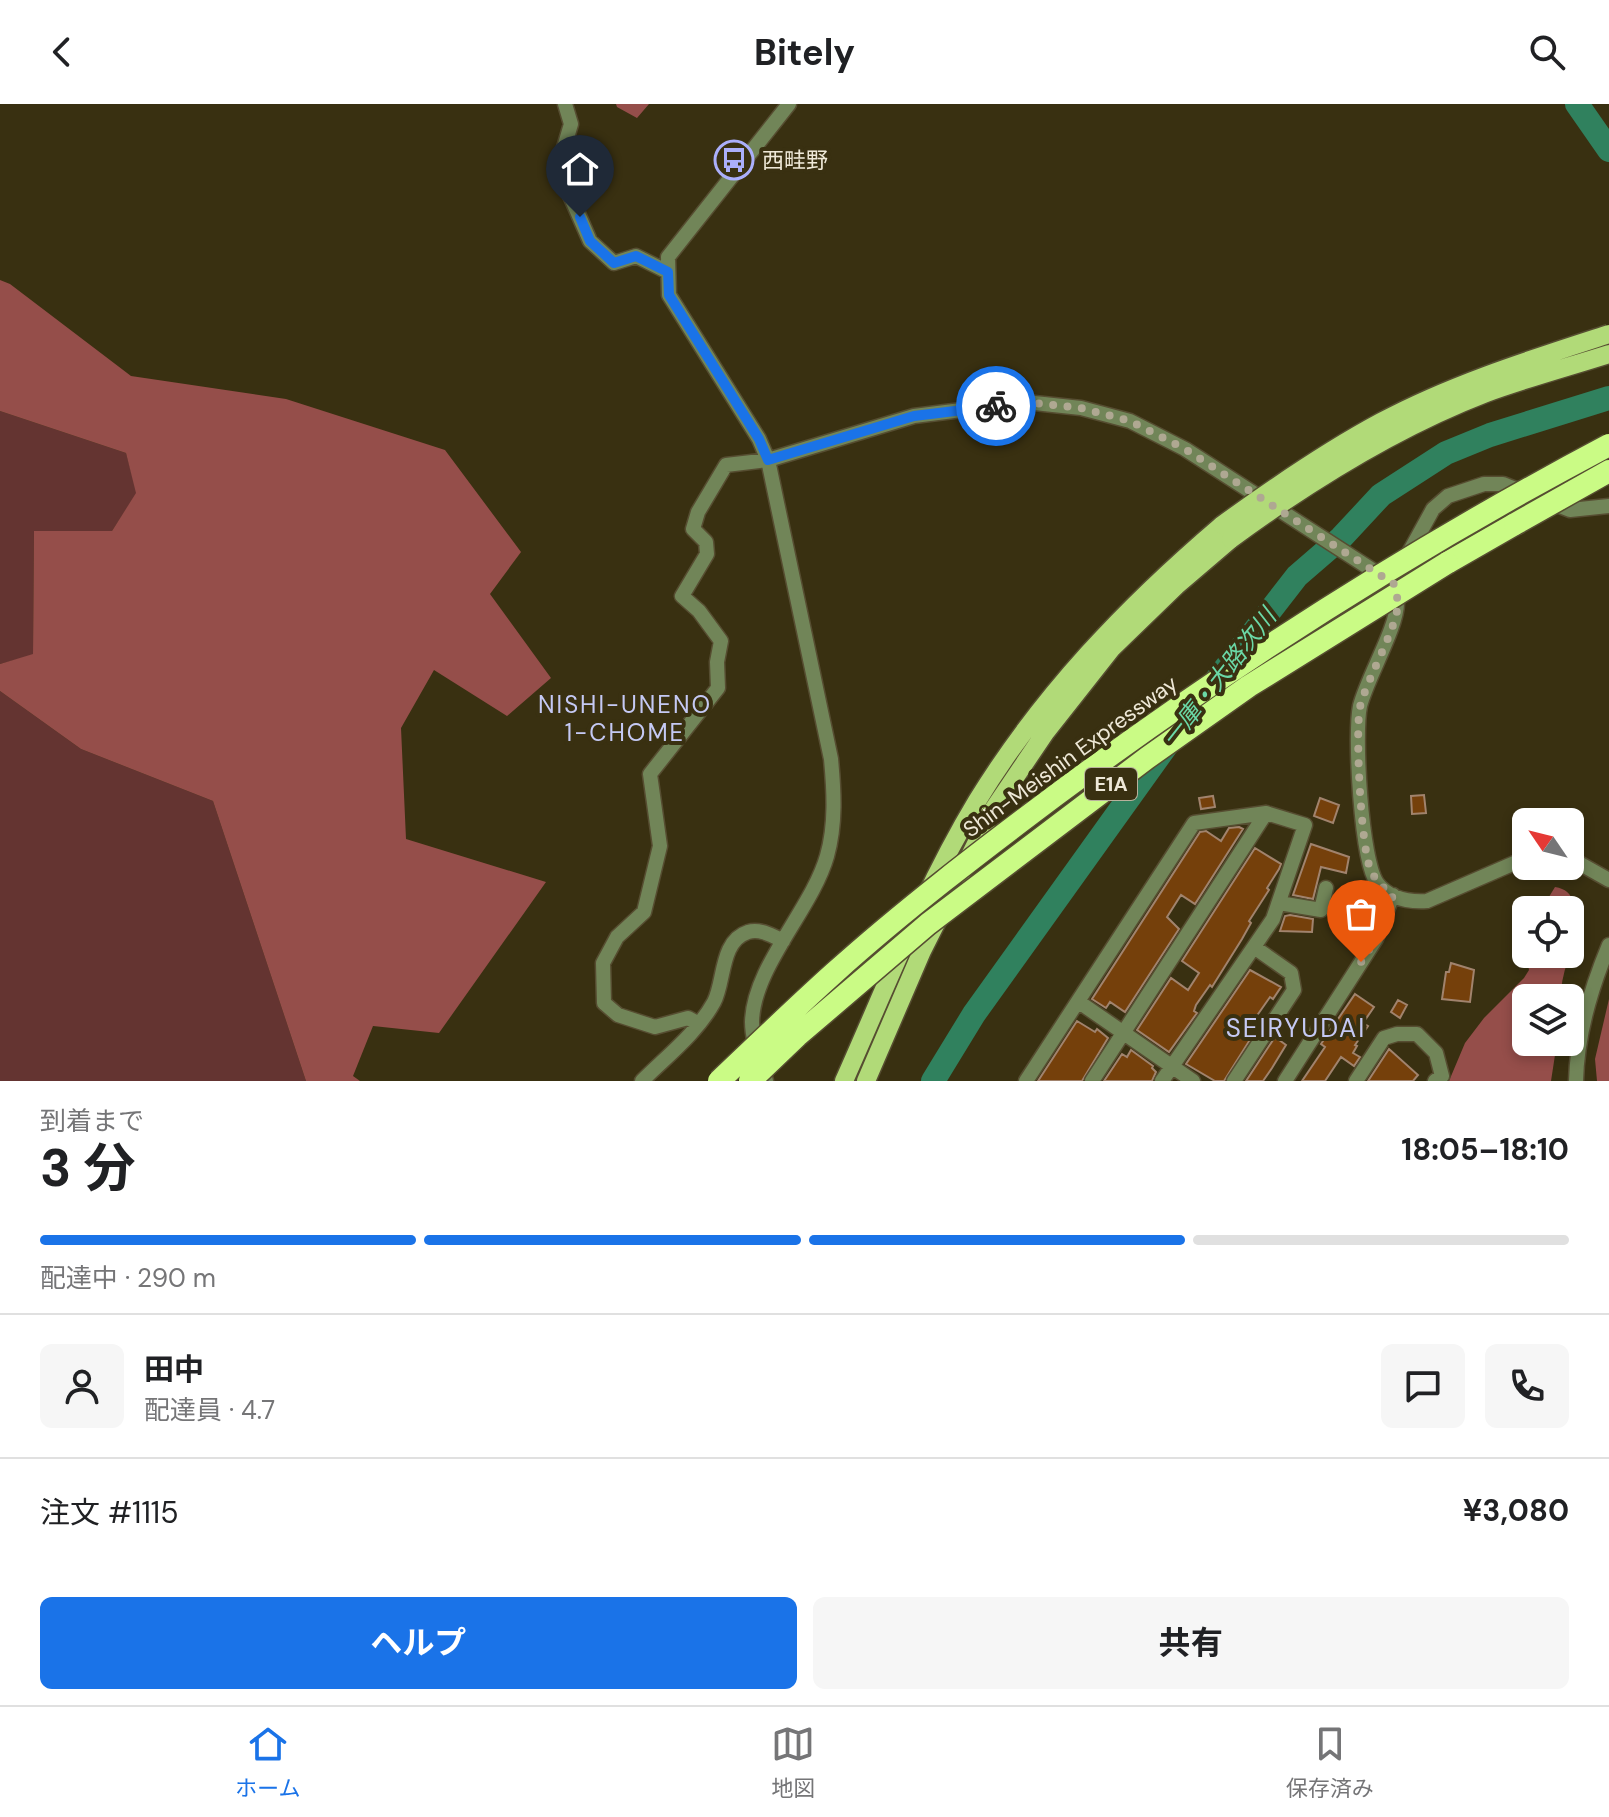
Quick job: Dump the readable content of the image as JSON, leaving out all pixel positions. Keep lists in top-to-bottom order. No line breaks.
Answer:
{"streets":{"highway":["Shin-Meishin Expressway","E1A"]},"districts":["NISHI-UNENO 1-CHOME","SEIRYUDAI"],"water":["一庫・大路次川"],"places":{"bus stop":["西畦野"]},"north":"top left","page":{"header":"Bitely","heading":["3 分","到着まで","18:05–18:10"],"panel":["田中","配達員 · 4.7","注文 #1115","¥3,080"],"bar":"配達中 · 290 m","buttons":["ヘルプ","共有"],"tabs":["ホーム","地図","保存済み"]}}
